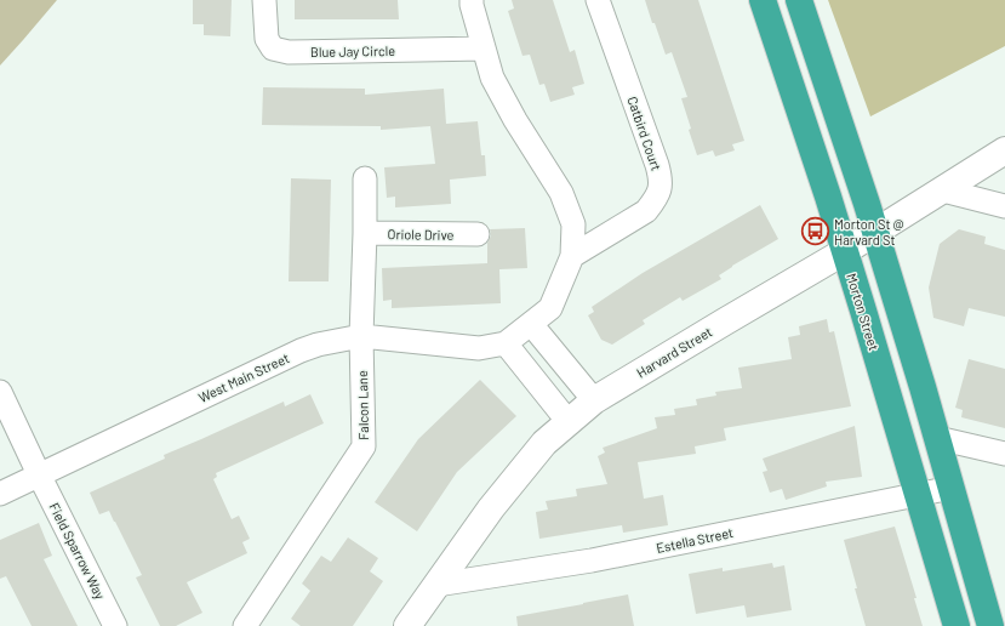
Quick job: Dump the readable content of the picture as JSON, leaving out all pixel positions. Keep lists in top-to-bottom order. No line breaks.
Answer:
{"streets":{"highway":["Morton Street"],"main road":["Harvard Street"],"street":["Blue Jay Circle","Catbird Court","Oriole Drive","West Main Street","Falcon Lane","Estella Street","Field Sparrow Way"]},"crossings":[["Oriole Drive","Falcon Lane"],["Morton Street","Harvard Street"],["Morton Street","Estella Street"],["Harvard Street","Estella Street"],["West Main Street","Falcon Lane"],["West Main Street","Field Sparrow Way"]],"places":{"bus stop":["Morton St @ Harvard St"]}}
